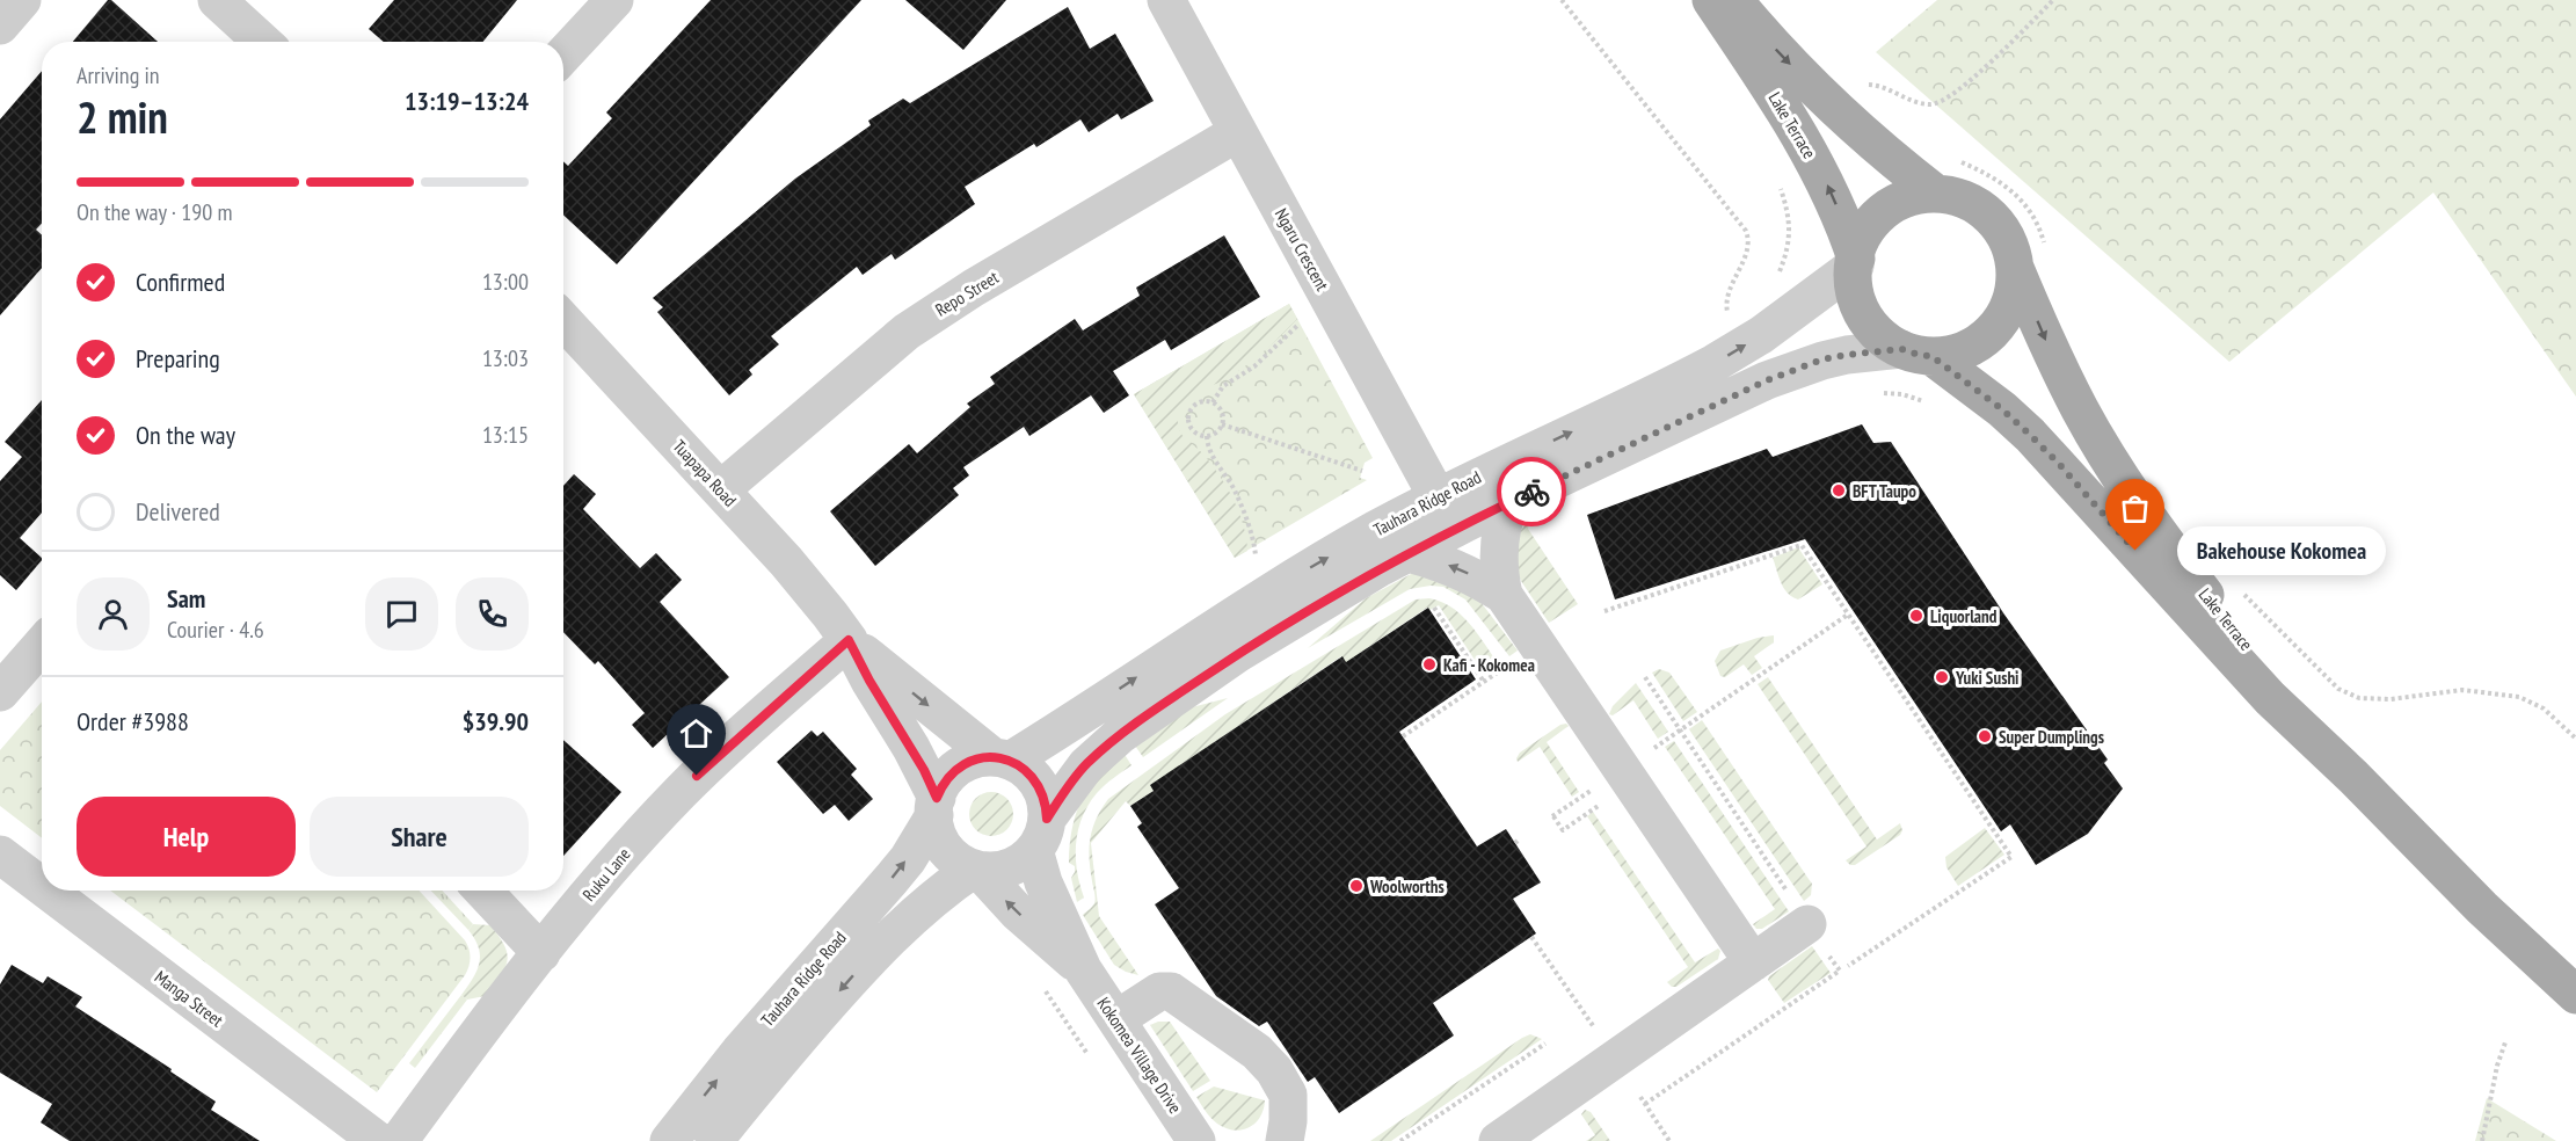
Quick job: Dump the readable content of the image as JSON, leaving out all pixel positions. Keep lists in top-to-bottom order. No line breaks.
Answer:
{"streets":{"main road":["Lake Terrace"],"street":["Ngaru Crescent","Repo Street","Tuapapa Road","Tauhara Ridge Road","Ruku Lane","Manga Street","Kokomea Village Drive"]},"crossings":[["Lake Terrace","Tauhara Ridge Road"],["Ngaru Crescent","Repo Street"],["Ngaru Crescent","Tauhara Ridge Road"],["Repo Street","Tuapapa Road"],["Tuapapa Road","Tauhara Ridge Road"],["Tuapapa Road","Ruku Lane"]],"places":["BFT Taupo","Bakehouse Kokomea","Liquorland","Kafi - Kokomea","Yuki Sushi","Super Dumplings","Woolworths"],"page":{"heading":["2 min","Arriving in","13:19–13:24"],"panel":["Sam","Courier · 4.6","Order #3988","$39.90"],"bar":"On the way · 190 m","list":[["Confirmed","13:00"],["Preparing","13:03"],["On the way","13:15"],"Delivered"],"bubble":"Bakehouse Kokomea","buttons":["Help","Share"]}}
